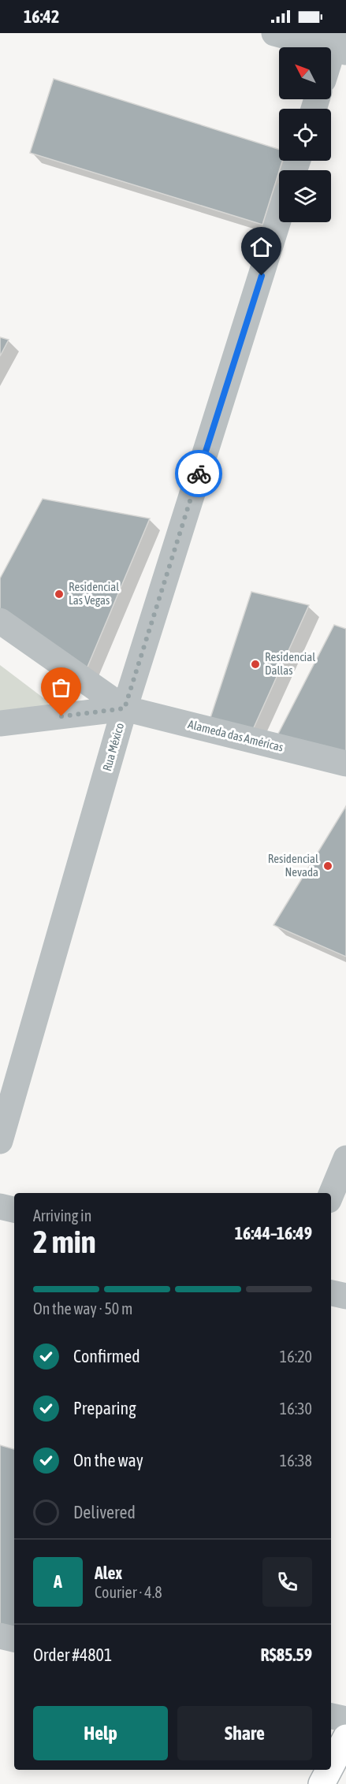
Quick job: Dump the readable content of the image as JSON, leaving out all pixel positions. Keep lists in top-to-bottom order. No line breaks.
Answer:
{"streets":{"street":["Alameda das Américas","Rua México"]},"crossings":[["Alameda das Américas","Rua México"]],"places":["Residencial Las Vegas","Residencial Dallas","Residencial Nevada"],"north":"top left","page":{"status":"16:42","heading":["2 min","Arriving in","16:44–16:49"],"panel":["Alex","Courier · 4.8","Order #4801","R$85.59"],"bar":"On the way · 50 m","list":[["Confirmed","16:20"],["Preparing","16:30"],["On the way","16:38"],"Delivered"],"round":"A","buttons":["Help","Share"]}}
